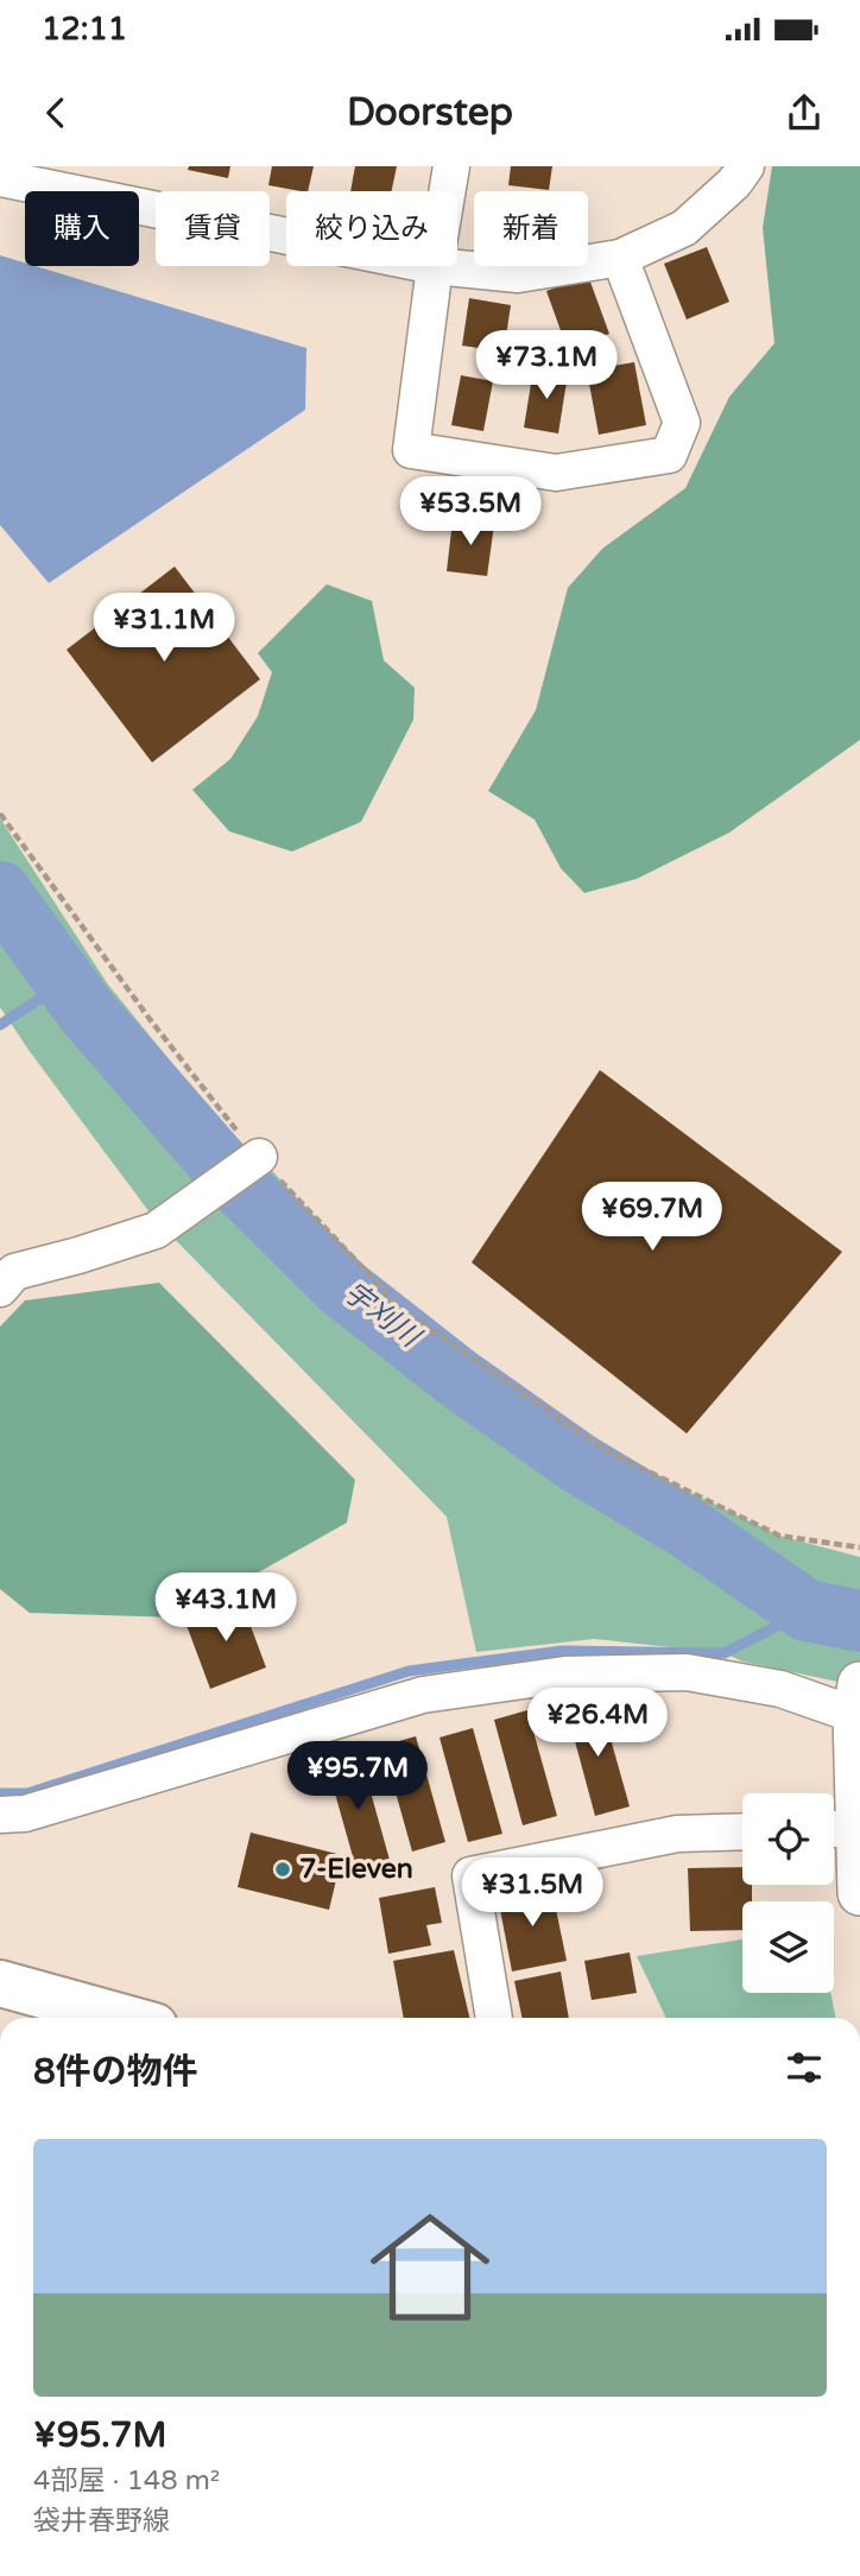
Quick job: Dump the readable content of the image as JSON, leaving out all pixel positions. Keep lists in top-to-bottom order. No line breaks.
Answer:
{"water":["宇刈川"],"places":["7-Eleven"],"page":{"status":"12:11","header":"Doorstep","chip":["購入","賃貸","絞り込み","新着"],"price":["¥73.1M","¥53.5M","¥31.1M","¥69.7M","¥43.1M","¥26.4M","¥95.7M","¥31.5M"],"heading":"8件の物件","list":[{"name":"¥95.7M","note":"4部屋 · 148 m² · 袋井春野線"}]}}
